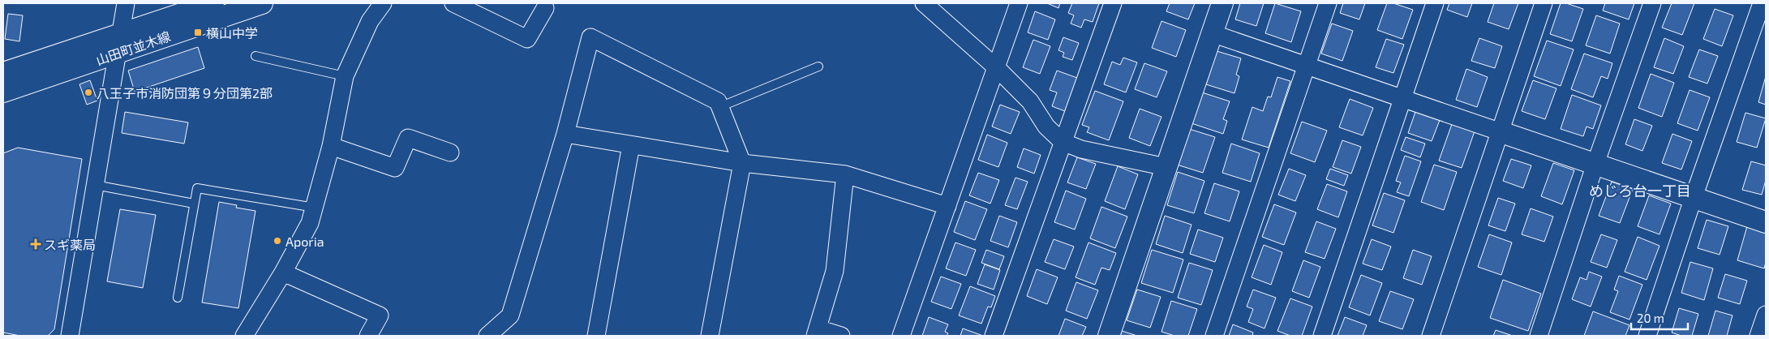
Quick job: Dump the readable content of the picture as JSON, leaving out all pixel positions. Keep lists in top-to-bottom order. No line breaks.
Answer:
{"streets":{"street":["山田町並木線"]},"districts":["めじろ台一丁目"],"places":{"transit":["横山中学"],"other":["八王子市消防団第９分団第2部","Aporia"],"health":["スギ薬局"]},"scale_bar":"20 m"}
